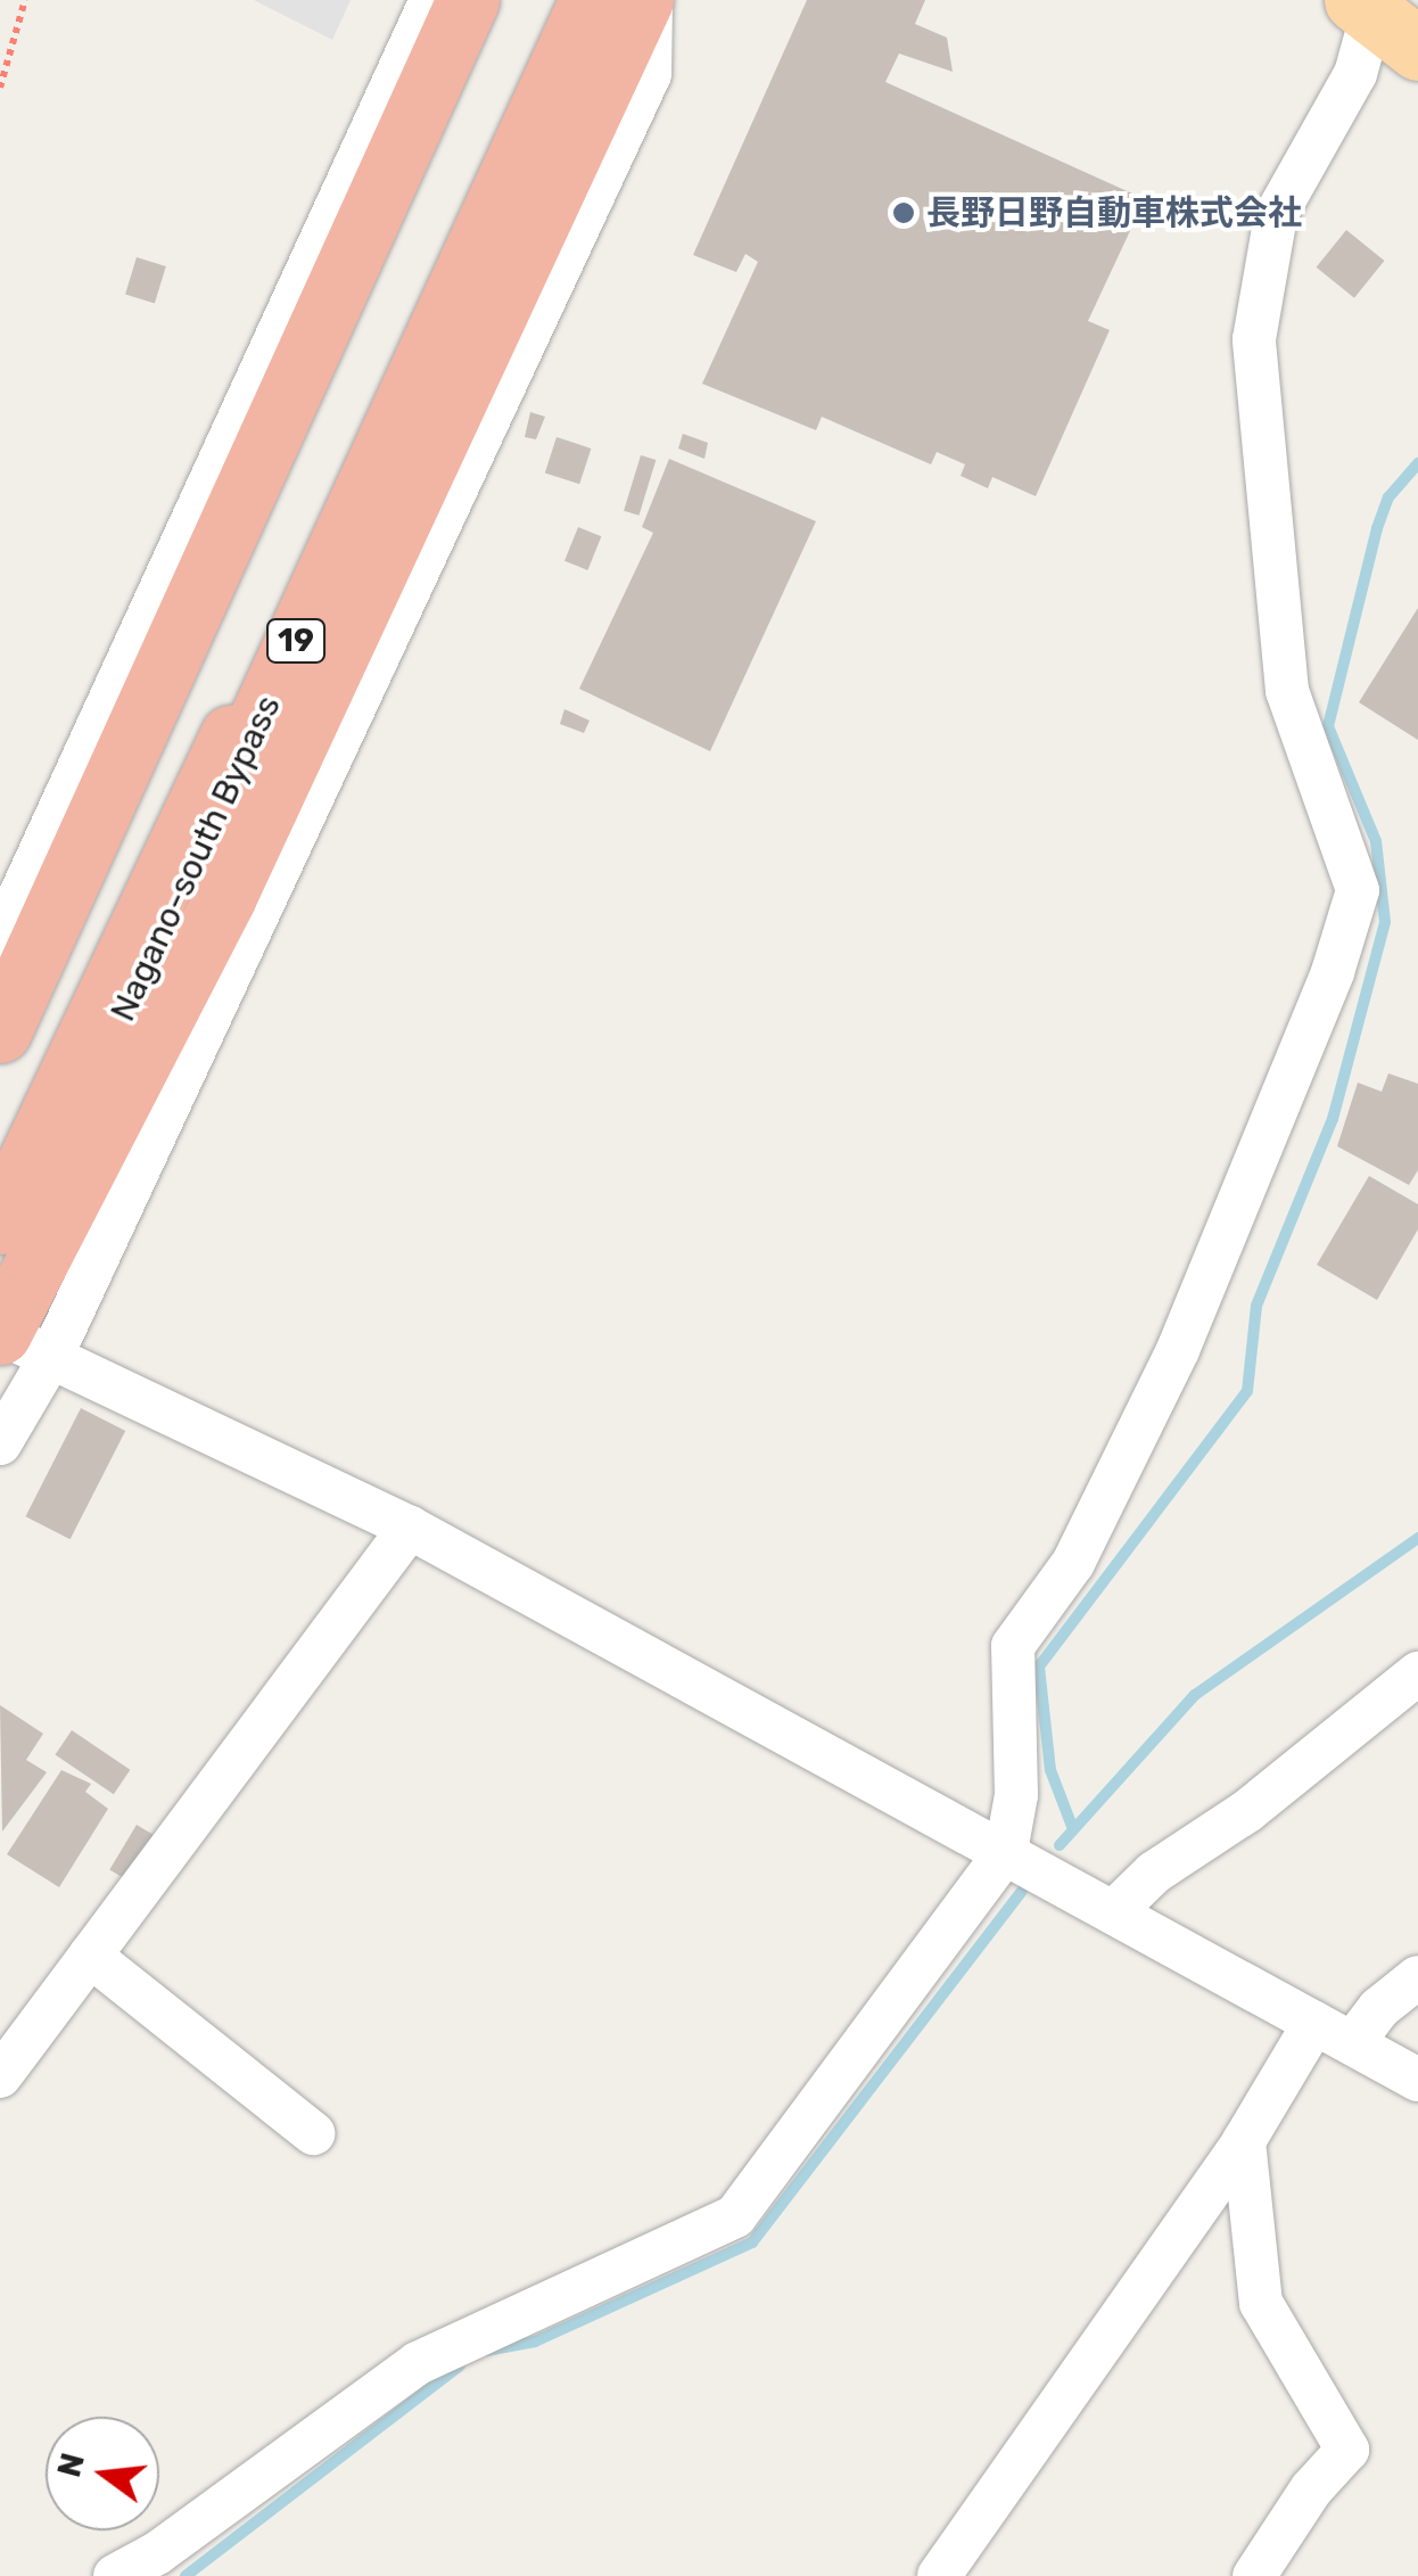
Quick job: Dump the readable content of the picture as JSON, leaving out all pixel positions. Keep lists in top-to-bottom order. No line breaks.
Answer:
{"streets":{"highway":["19","Nagano-south Bypass"]},"places":["長野日野自動車株式会社"],"north":"left"}
